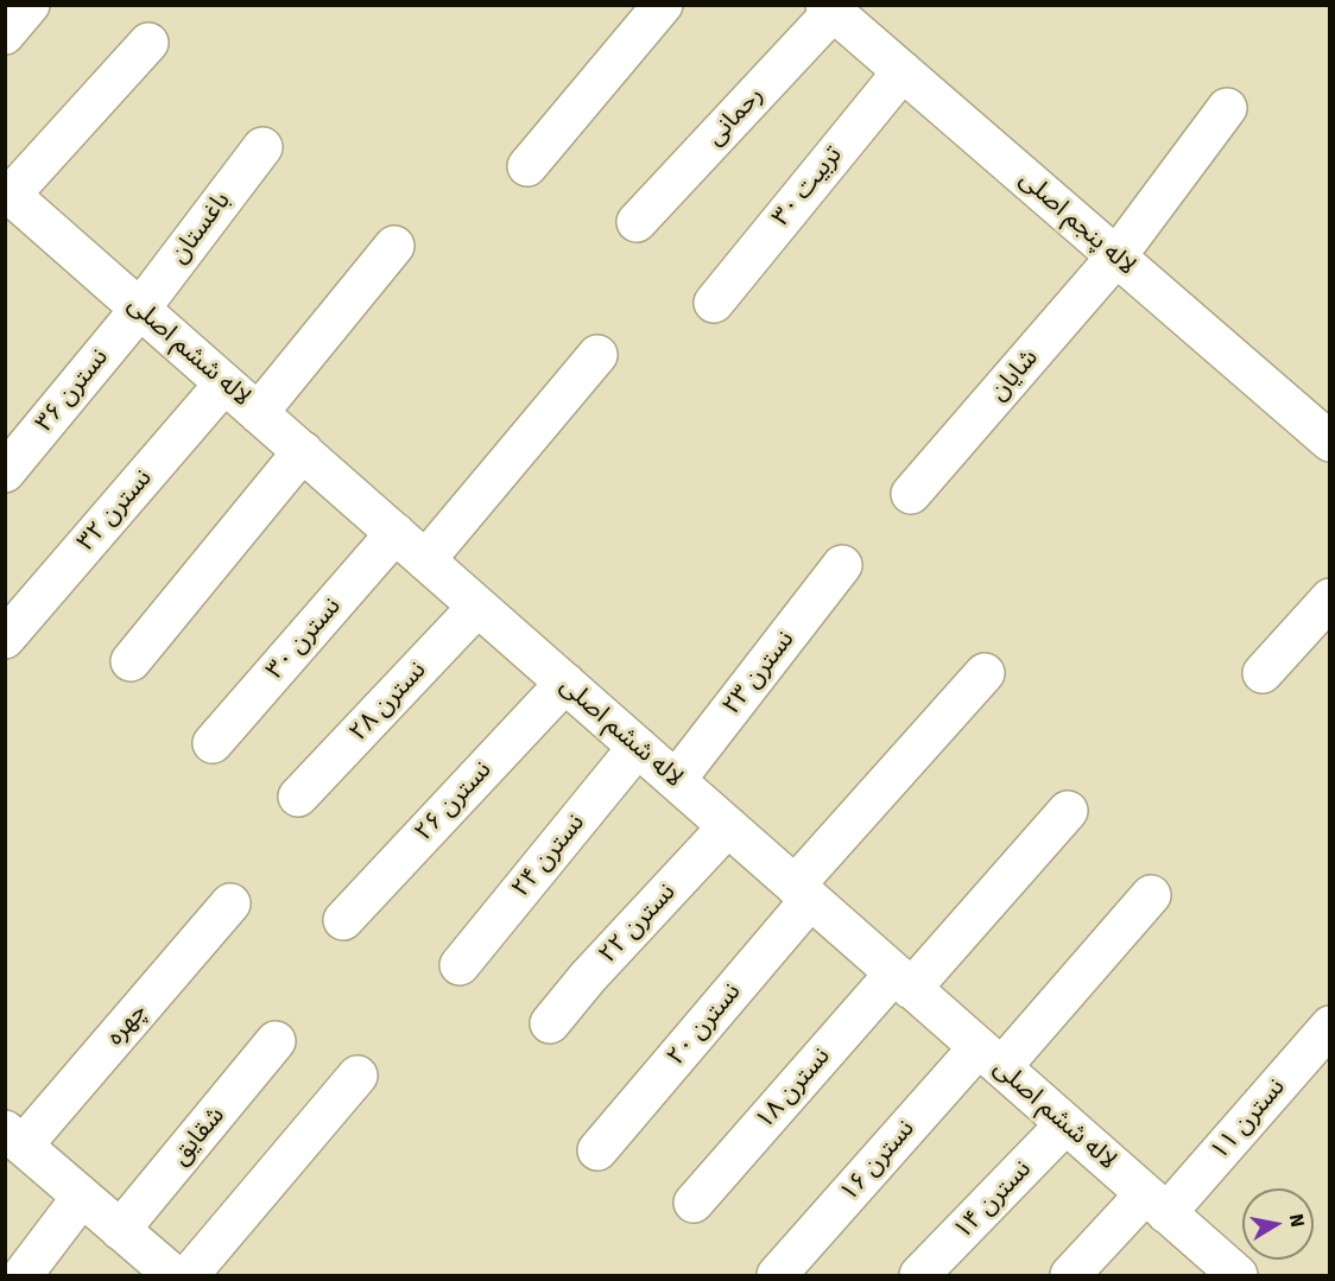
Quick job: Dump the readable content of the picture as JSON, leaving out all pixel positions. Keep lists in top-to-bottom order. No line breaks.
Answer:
{"streets":{"street":["رحمانی","تربیت ۳۰","لاله پنجم اصلی","باغستان","لاله ششم اصلی","شایان","نسترن ۳۶","نسترن ۳۲","نسترن ۳۰","نسترن ۲۳","نسترن ۲۸","نسترن ۲۶","نسترن ۲۴","نسترن ۲۲","چهره","نسترن ۲۰","نسترن ۱۸","نسترن ۱۱","شقایق","نسترن ۱۶","نسترن ۱۴"]},"crossings":[["رحمانی","لاله پنجم اصلی"],["تربیت ۳۰","لاله پنجم اصلی"],["لاله پنجم اصلی","شایان"],["باغستان","لاله ششم اصلی"],["باغستان","نسترن ۳۶"],["لاله ششم اصلی","نسترن ۳۶"],["لاله ششم اصلی","نسترن ۳۲"],["لاله ششم اصلی","نسترن ۳۰"],["لاله ششم اصلی","نسترن ۲۳"],["لاله ششم اصلی","نسترن ۲۸"],["لاله ششم اصلی","نسترن ۲۶"],["لاله ششم اصلی","نسترن ۲۴"],["لاله ششم اصلی","نسترن ۲۲"],["لاله ششم اصلی","نسترن ۲۰"],["لاله ششم اصلی","نسترن ۱۸"],["لاله ششم اصلی","نسترن ۱۱"],["لاله ششم اصلی","نسترن ۱۶"],["لاله ششم اصلی","نسترن ۱۴"]],"north":"right"}
